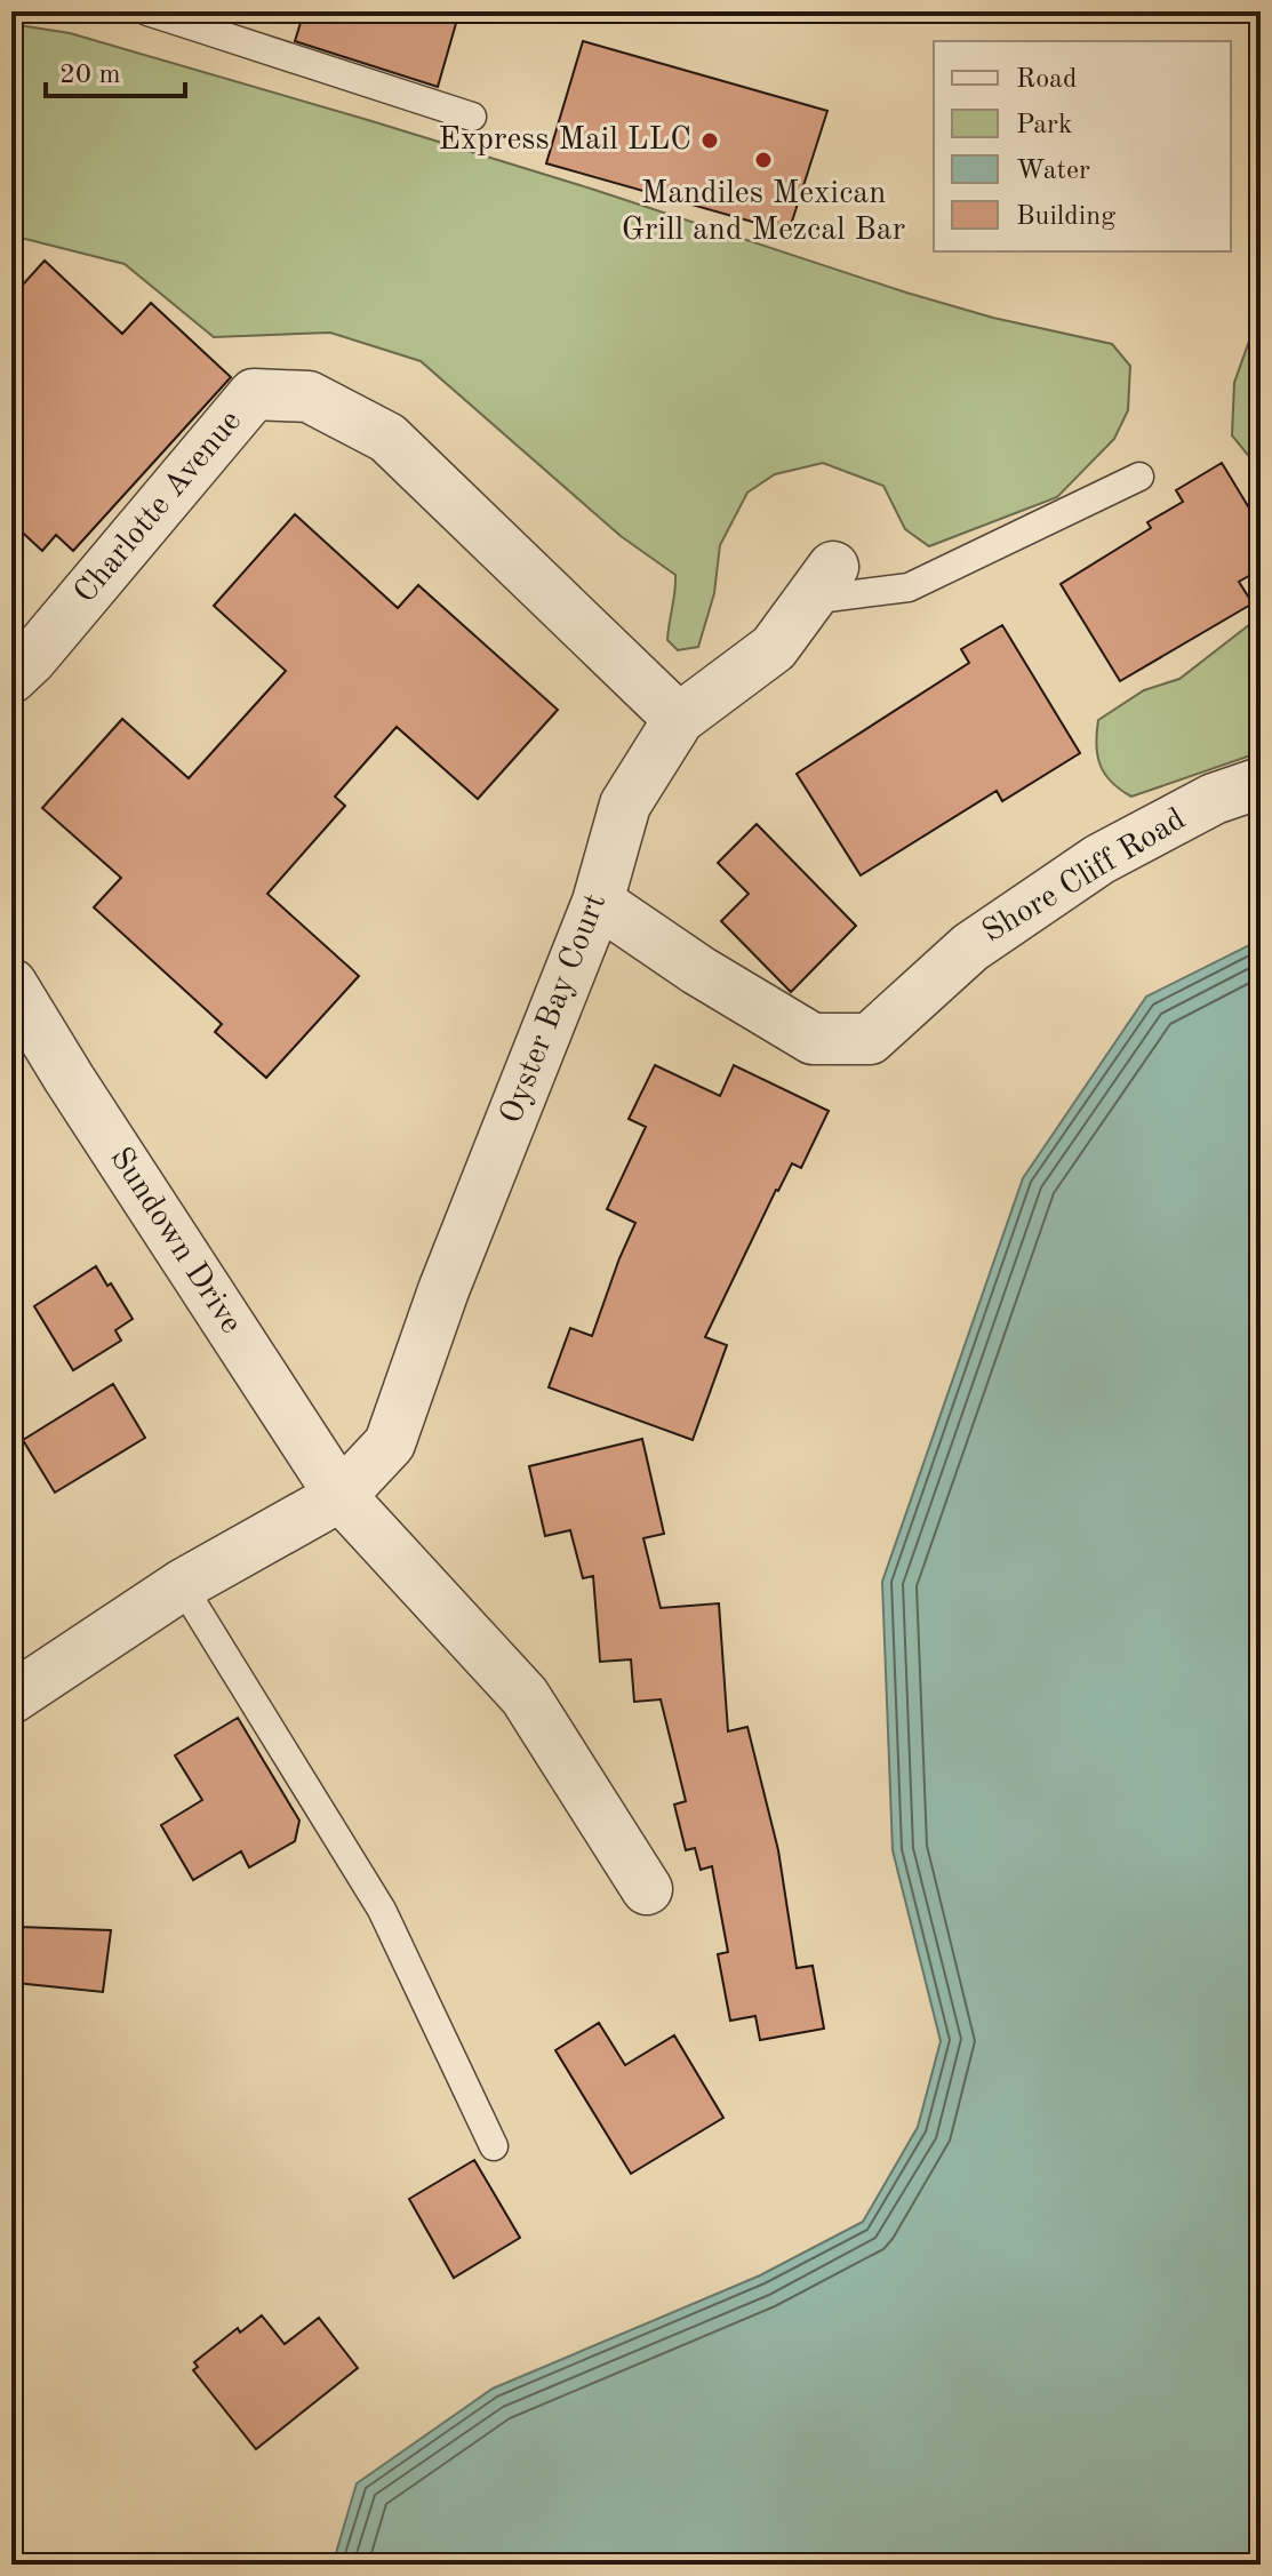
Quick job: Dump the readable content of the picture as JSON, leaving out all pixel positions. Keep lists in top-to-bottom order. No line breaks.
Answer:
{"streets":{"street":["Charlotte Avenue","Shore Cliff Road","Oyster Bay Court","Sundown Drive"]},"crossings":[["Charlotte Avenue","Oyster Bay Court"],["Shore Cliff Road","Oyster Bay Court"],["Oyster Bay Court","Sundown Drive"]],"places":["Express Mail LLC","Mandiles Mexican Grill and Mezcal Bar"],"legend":["Road","Park","Water","Building"],"scale_bar":"20 m"}
